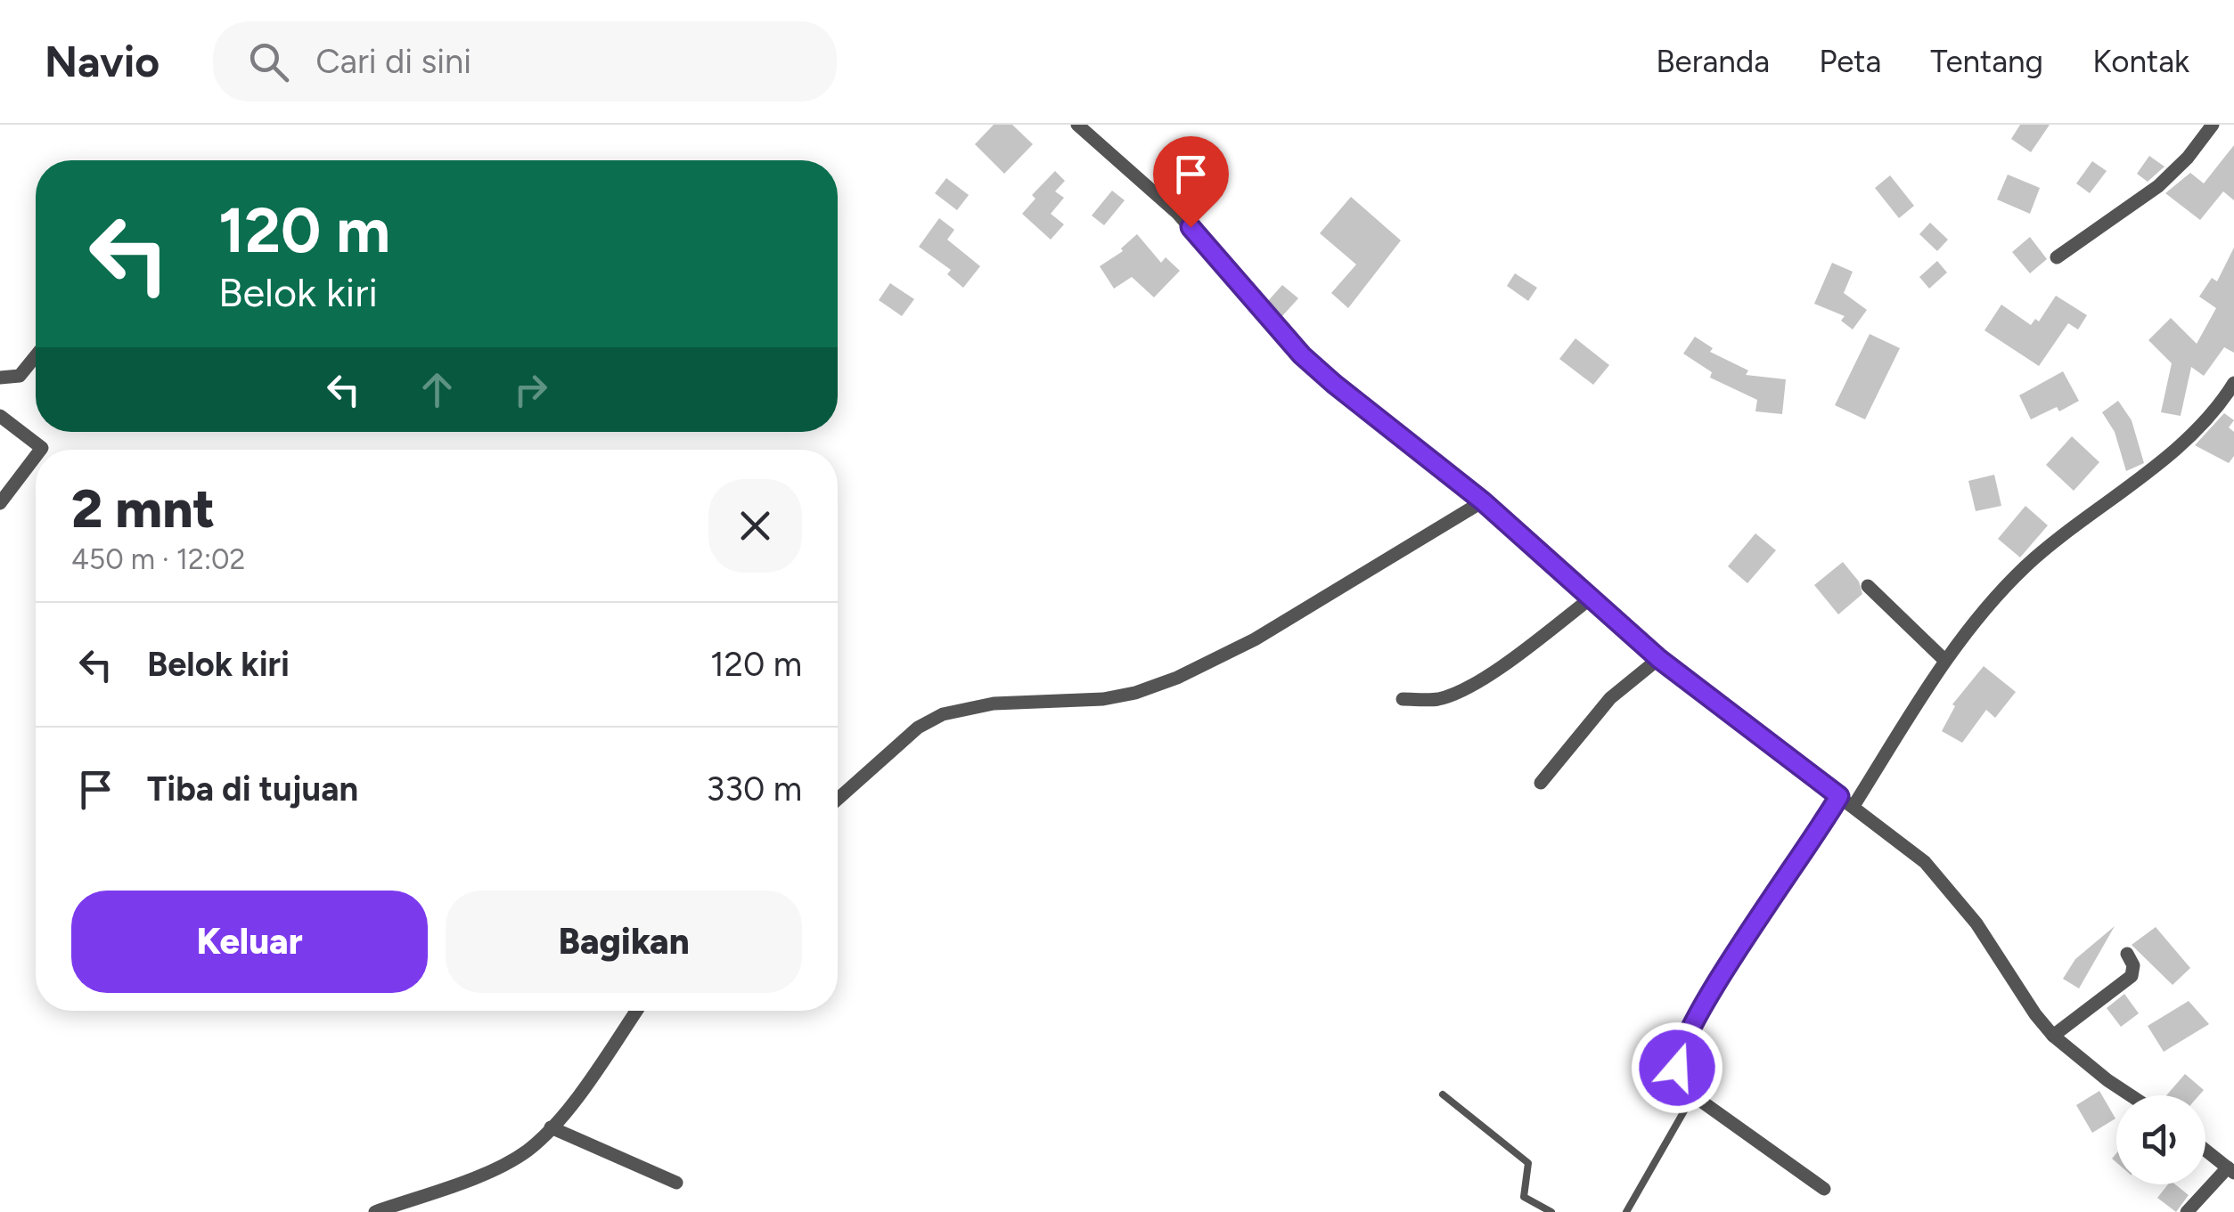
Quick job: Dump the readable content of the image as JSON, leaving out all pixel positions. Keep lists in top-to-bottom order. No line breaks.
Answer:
{"page":{"header":"Navio","search":"Cari di sini","nav":["Beranda","Peta","Tentang","Kontak"],"turn":["120 m","Belok kiri"],"heading":["2 mnt","450 m · 12:02"],"list":[{"name":"Belok kiri","value":"120 m"},{"name":"Tiba di tujuan","value":"330 m"}],"buttons":["Keluar","Bagikan"]}}
